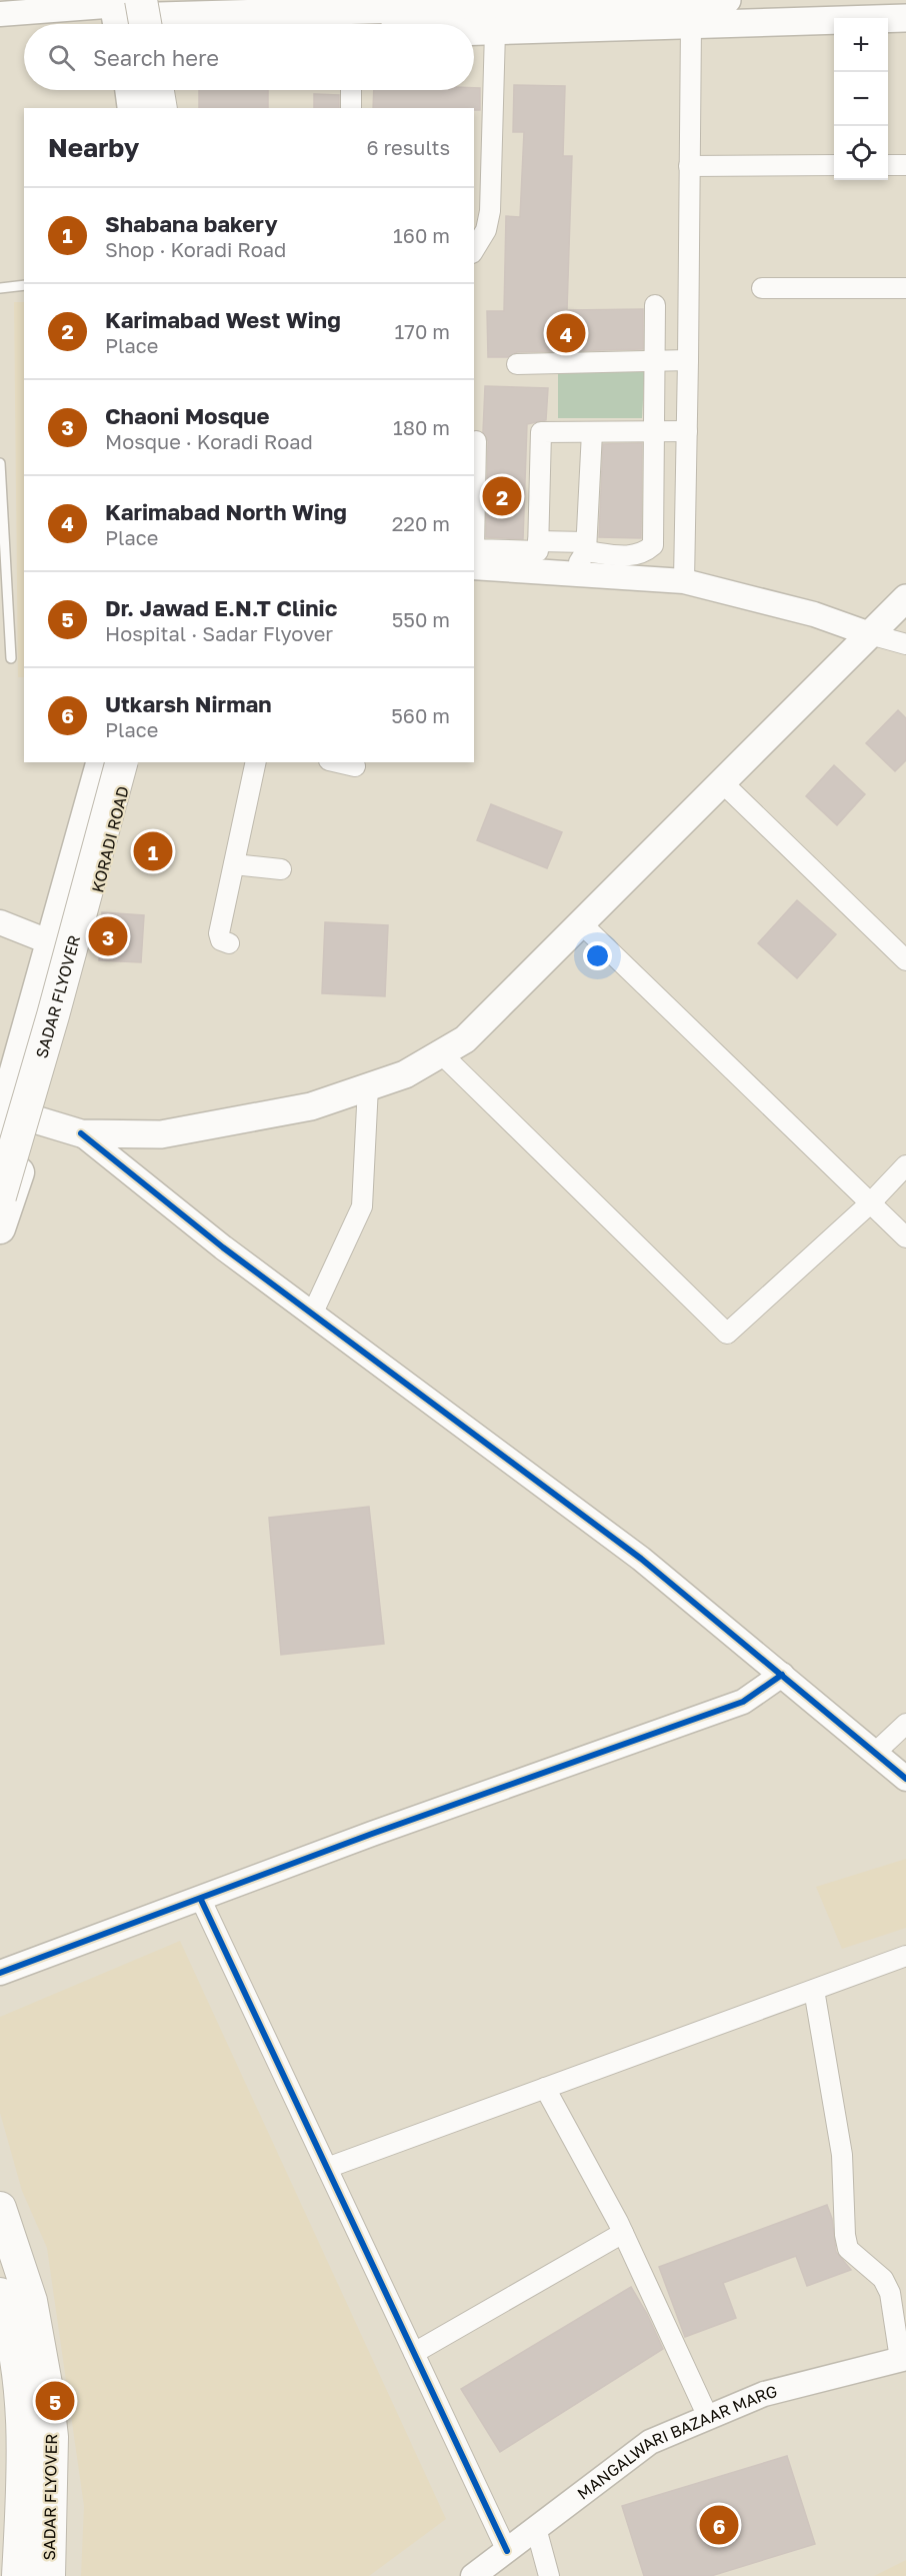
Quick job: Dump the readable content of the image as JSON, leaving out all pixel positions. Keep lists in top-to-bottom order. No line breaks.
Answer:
{"streets":{"highway":["SADAR FLYOVER"],"main road":["KORADI ROAD"],"street":["MANGALWARI BAZAAR MARG"]},"page":{"map_buttons":["+","−"],"search":"Search here","heading":["Nearby","6 results"],"list":[{"mark":"1","name":"Shabana bakery","note":"Shop · Koradi Road","value":"160 m"},{"mark":"2","name":"Karimabad West Wing","note":"Place","value":"170 m"},{"mark":"3","name":"Chaoni Mosque","note":"Mosque · Koradi Road","value":"180 m"},{"mark":"4","name":"Karimabad North Wing","note":"Place","value":"220 m"},{"mark":"5","name":"Dr. Jawad E.N.T Clinic","note":"Hospital · Sadar Flyover","value":"550 m"},{"mark":"6","name":"Utkarsh Nirman","note":"Place","value":"560 m"}],"pins":["4","2","1","3","5","6"]}}
